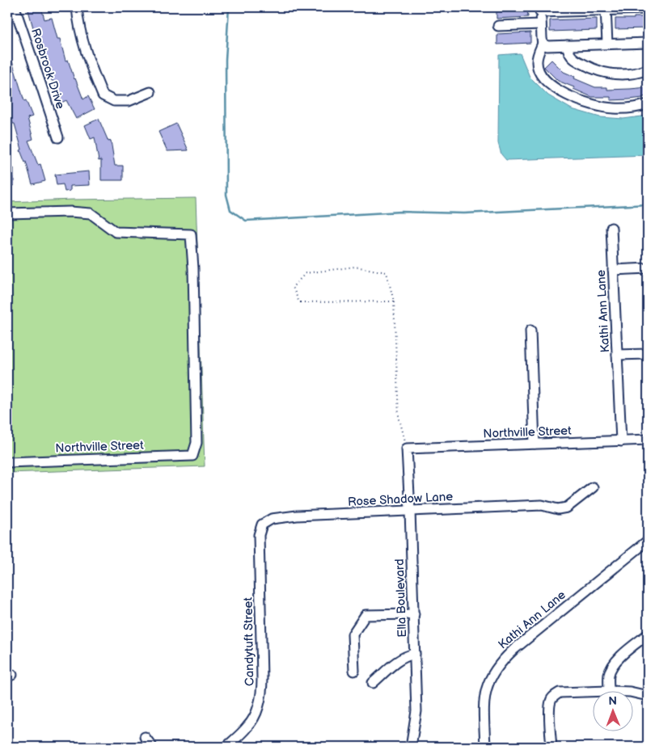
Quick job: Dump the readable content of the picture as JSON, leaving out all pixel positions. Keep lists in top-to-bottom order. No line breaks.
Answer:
{"streets":{"street":["Rosbrook Drive","Kathi Ann Lane","Northville Street","Rose Shadow Lane","Ella Boulevard","Candytuft Street"]},"crossings":[["Kathi Ann Lane","Northville Street"],["Northville Street","Ella Boulevard"],["Rose Shadow Lane","Ella Boulevard"],["Rose Shadow Lane","Candytuft Street"]],"north":"top"}
